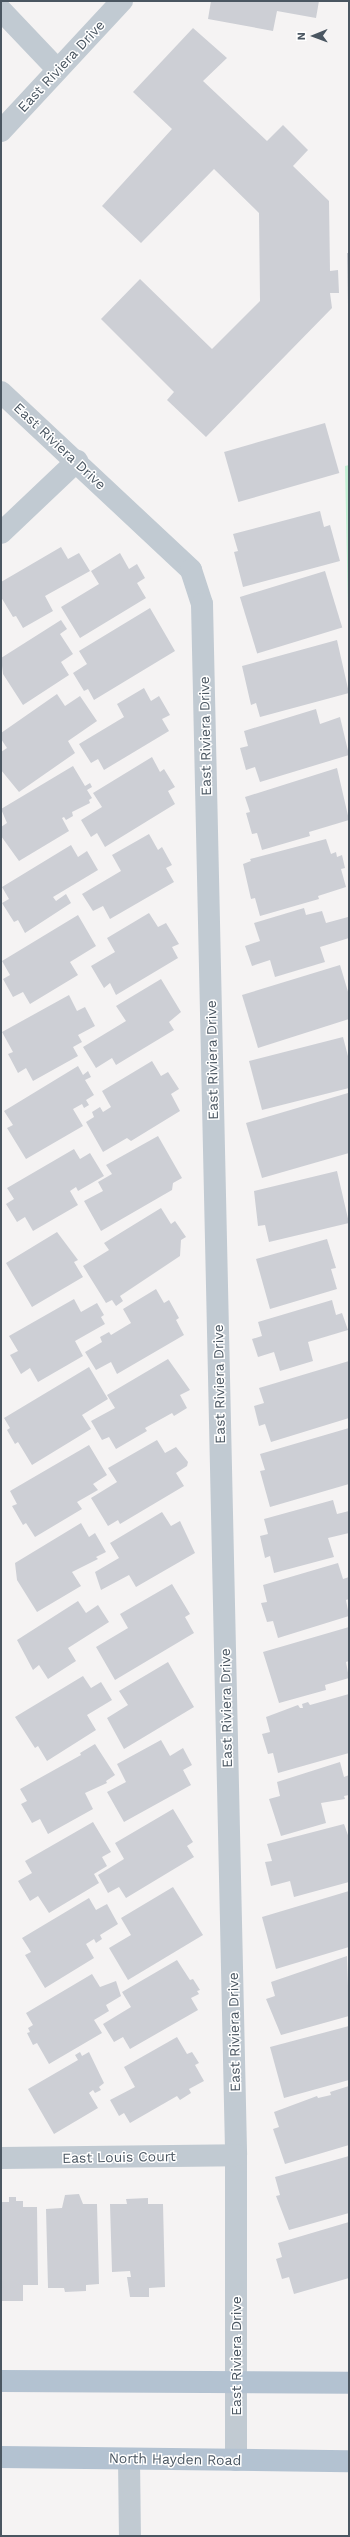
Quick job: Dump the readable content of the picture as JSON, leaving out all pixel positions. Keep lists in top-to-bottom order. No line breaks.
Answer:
{"streets":{"main road":["North Hayden Road"],"street":["East Riviera Drive","East Louis Court"]},"crossings":[["East Riviera Drive","East Louis Court"],["East Riviera Drive","North Hayden Road"]],"north":"left"}
